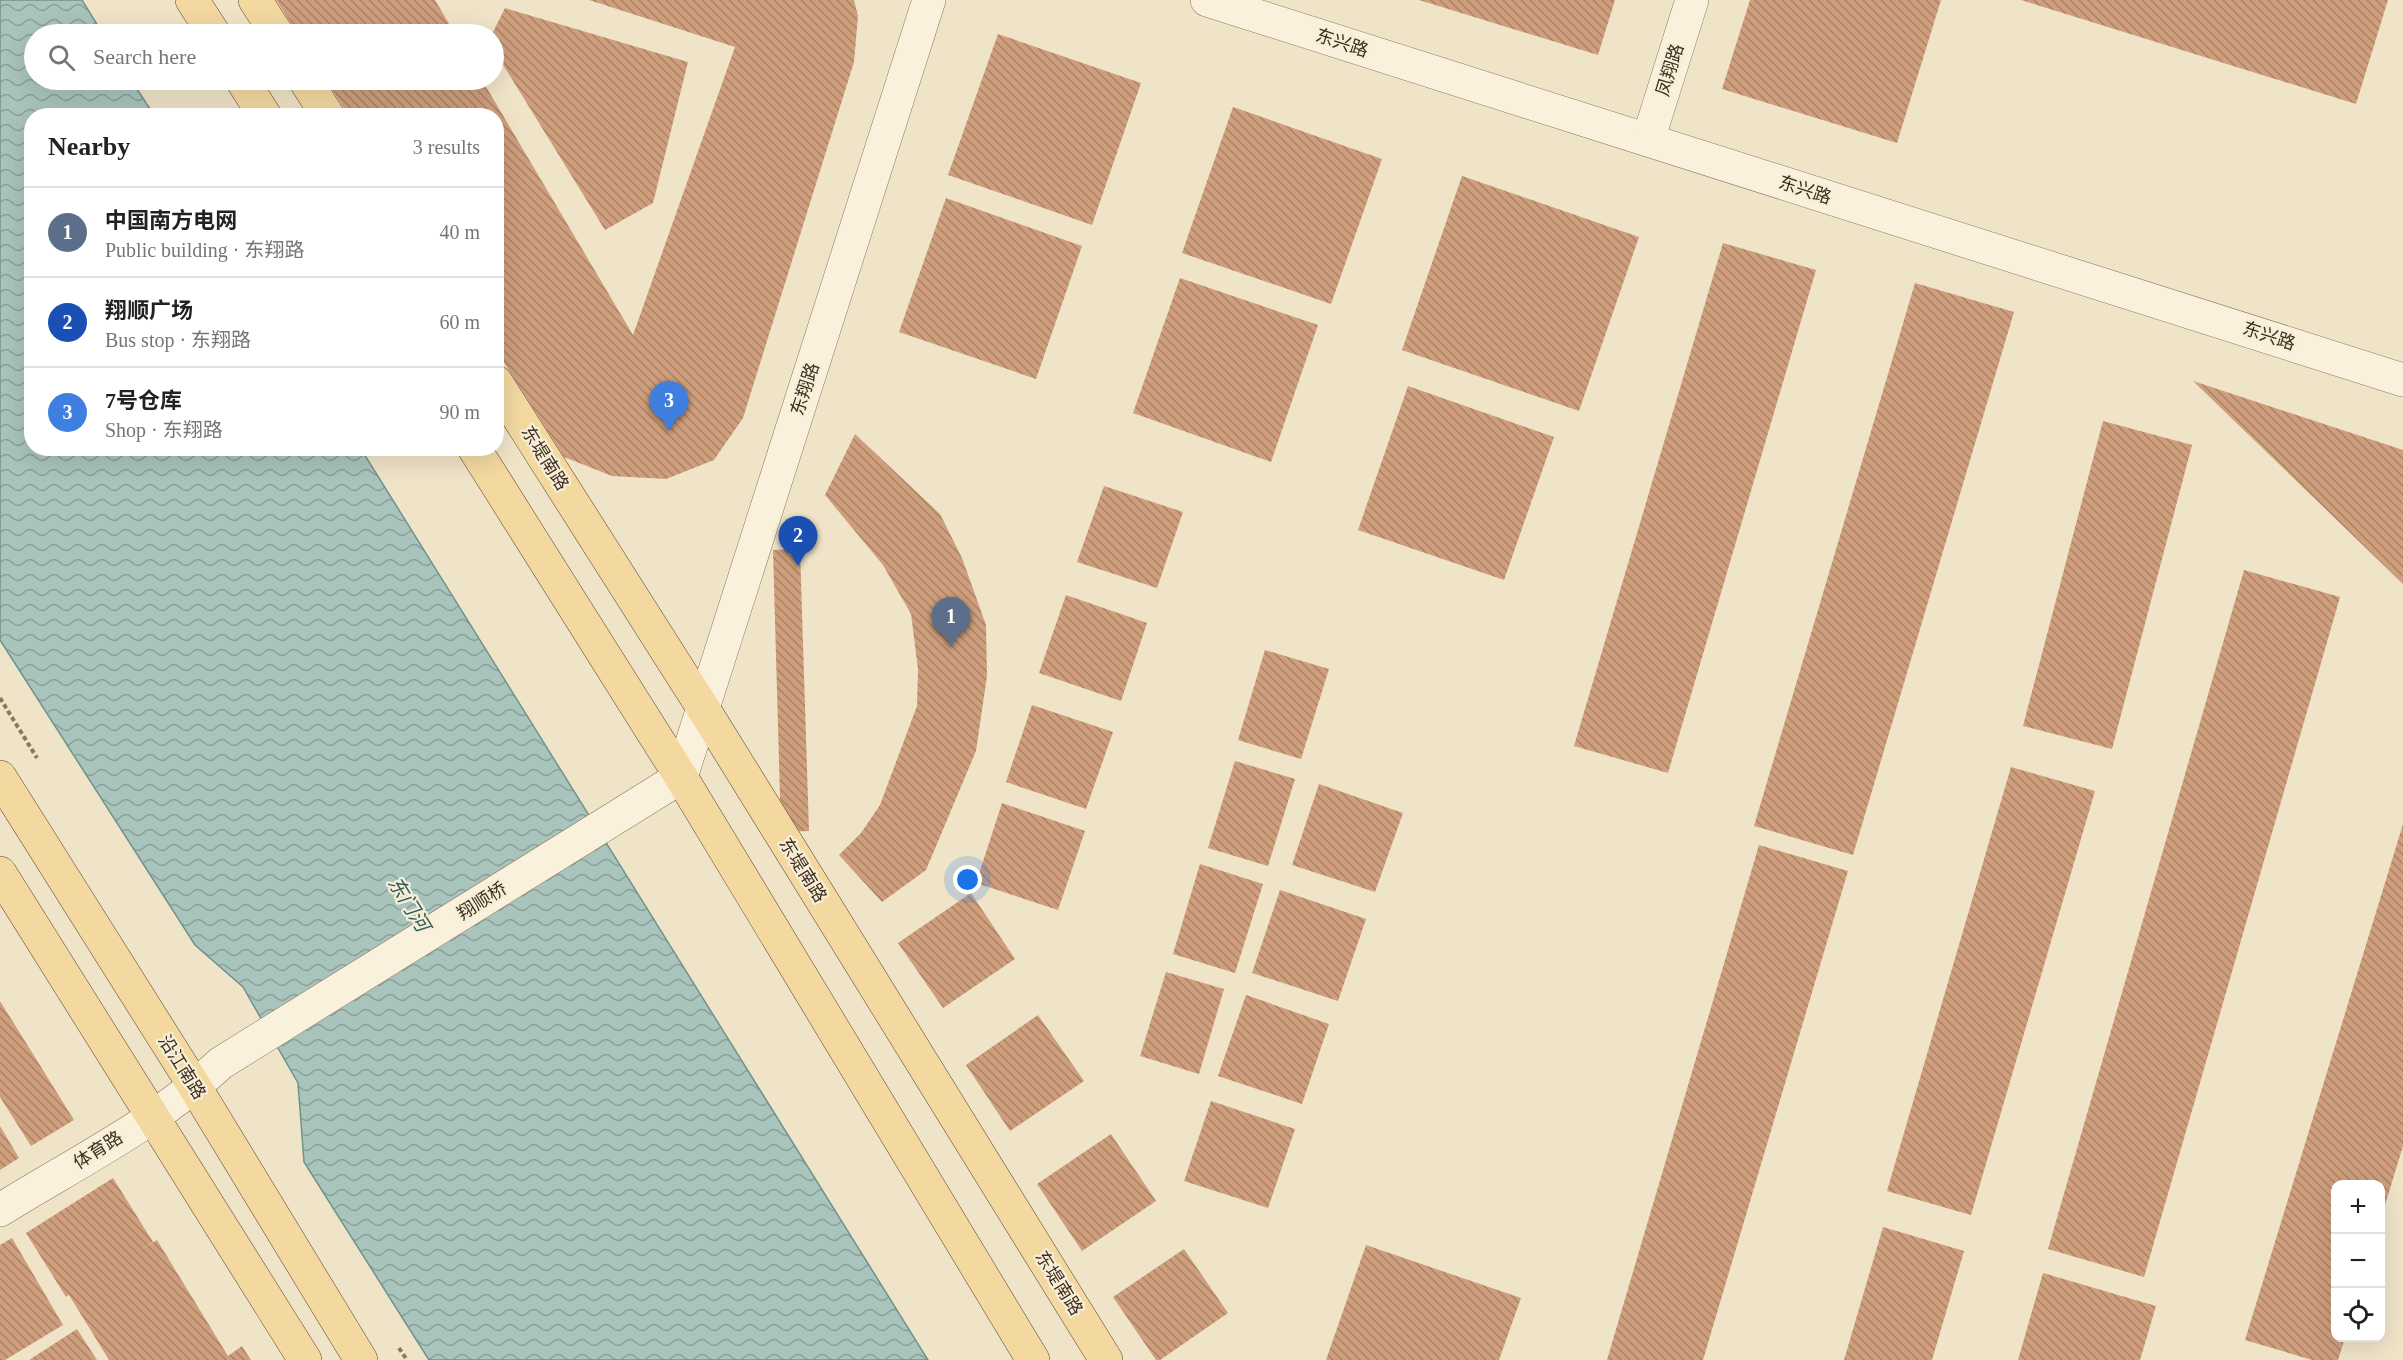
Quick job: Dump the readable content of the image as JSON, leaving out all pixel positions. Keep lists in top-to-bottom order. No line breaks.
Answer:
{"streets":{"main road":["东堤南路","沿江南路"],"street":["东兴路","凤翔路","东翔路","翔顺桥","体育路"]},"crossings":[["东兴路","凤翔路"],["东翔路","东堤南路"],["东翔路","翔顺桥"],["翔顺桥","沿江南路"],["翔顺桥","体育路"],["沿江南路","体育路"]],"water":["东门河"],"page":{"search":"Search here","heading":["Nearby","3 results"],"list":[{"mark":"1","name":"中国南方电网","note":"Public building · 东翔路","value":"40 m"},{"mark":"2","name":"翔顺广场","note":"Bus stop · 东翔路","value":"60 m"},{"mark":"3","name":"7号仓库","note":"Shop · 东翔路","value":"90 m"}],"pins":["3","2","1"],"map_buttons":["+","−"]}}
